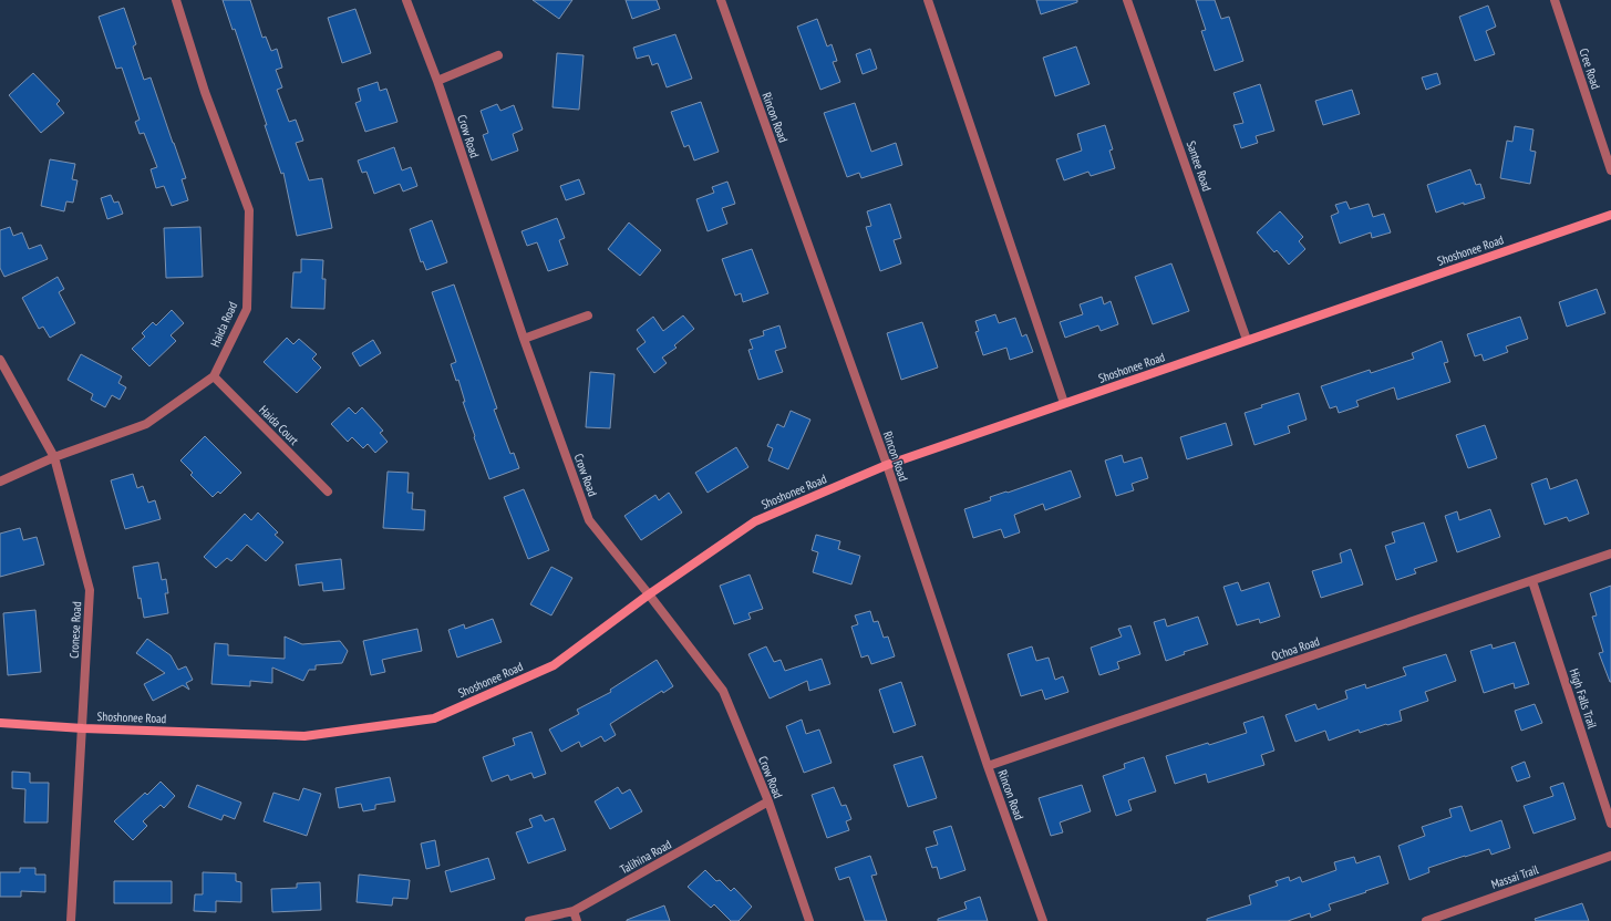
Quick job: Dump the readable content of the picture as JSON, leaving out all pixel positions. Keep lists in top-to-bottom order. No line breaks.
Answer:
{"streets":{"street":["Cree Road","Rincon Road","Crow Road","Santee Road","Shoshonee Road","Haida Road","Haida Court","Cronese Road","Ochoa Road","High Falls Trail","Talihina Road","Massai Trail"]},"crossings":[["Rincon Road","Shoshonee Road"],["Rincon Road","Ochoa Road"],["Crow Road","Shoshonee Road"],["Crow Road","Talihina Road"],["Santee Road","Shoshonee Road"],["Shoshonee Road","Cronese Road"],["Haida Road","Haida Court"],["Haida Road","Cronese Road"],["Ochoa Road","High Falls Trail"]]}
